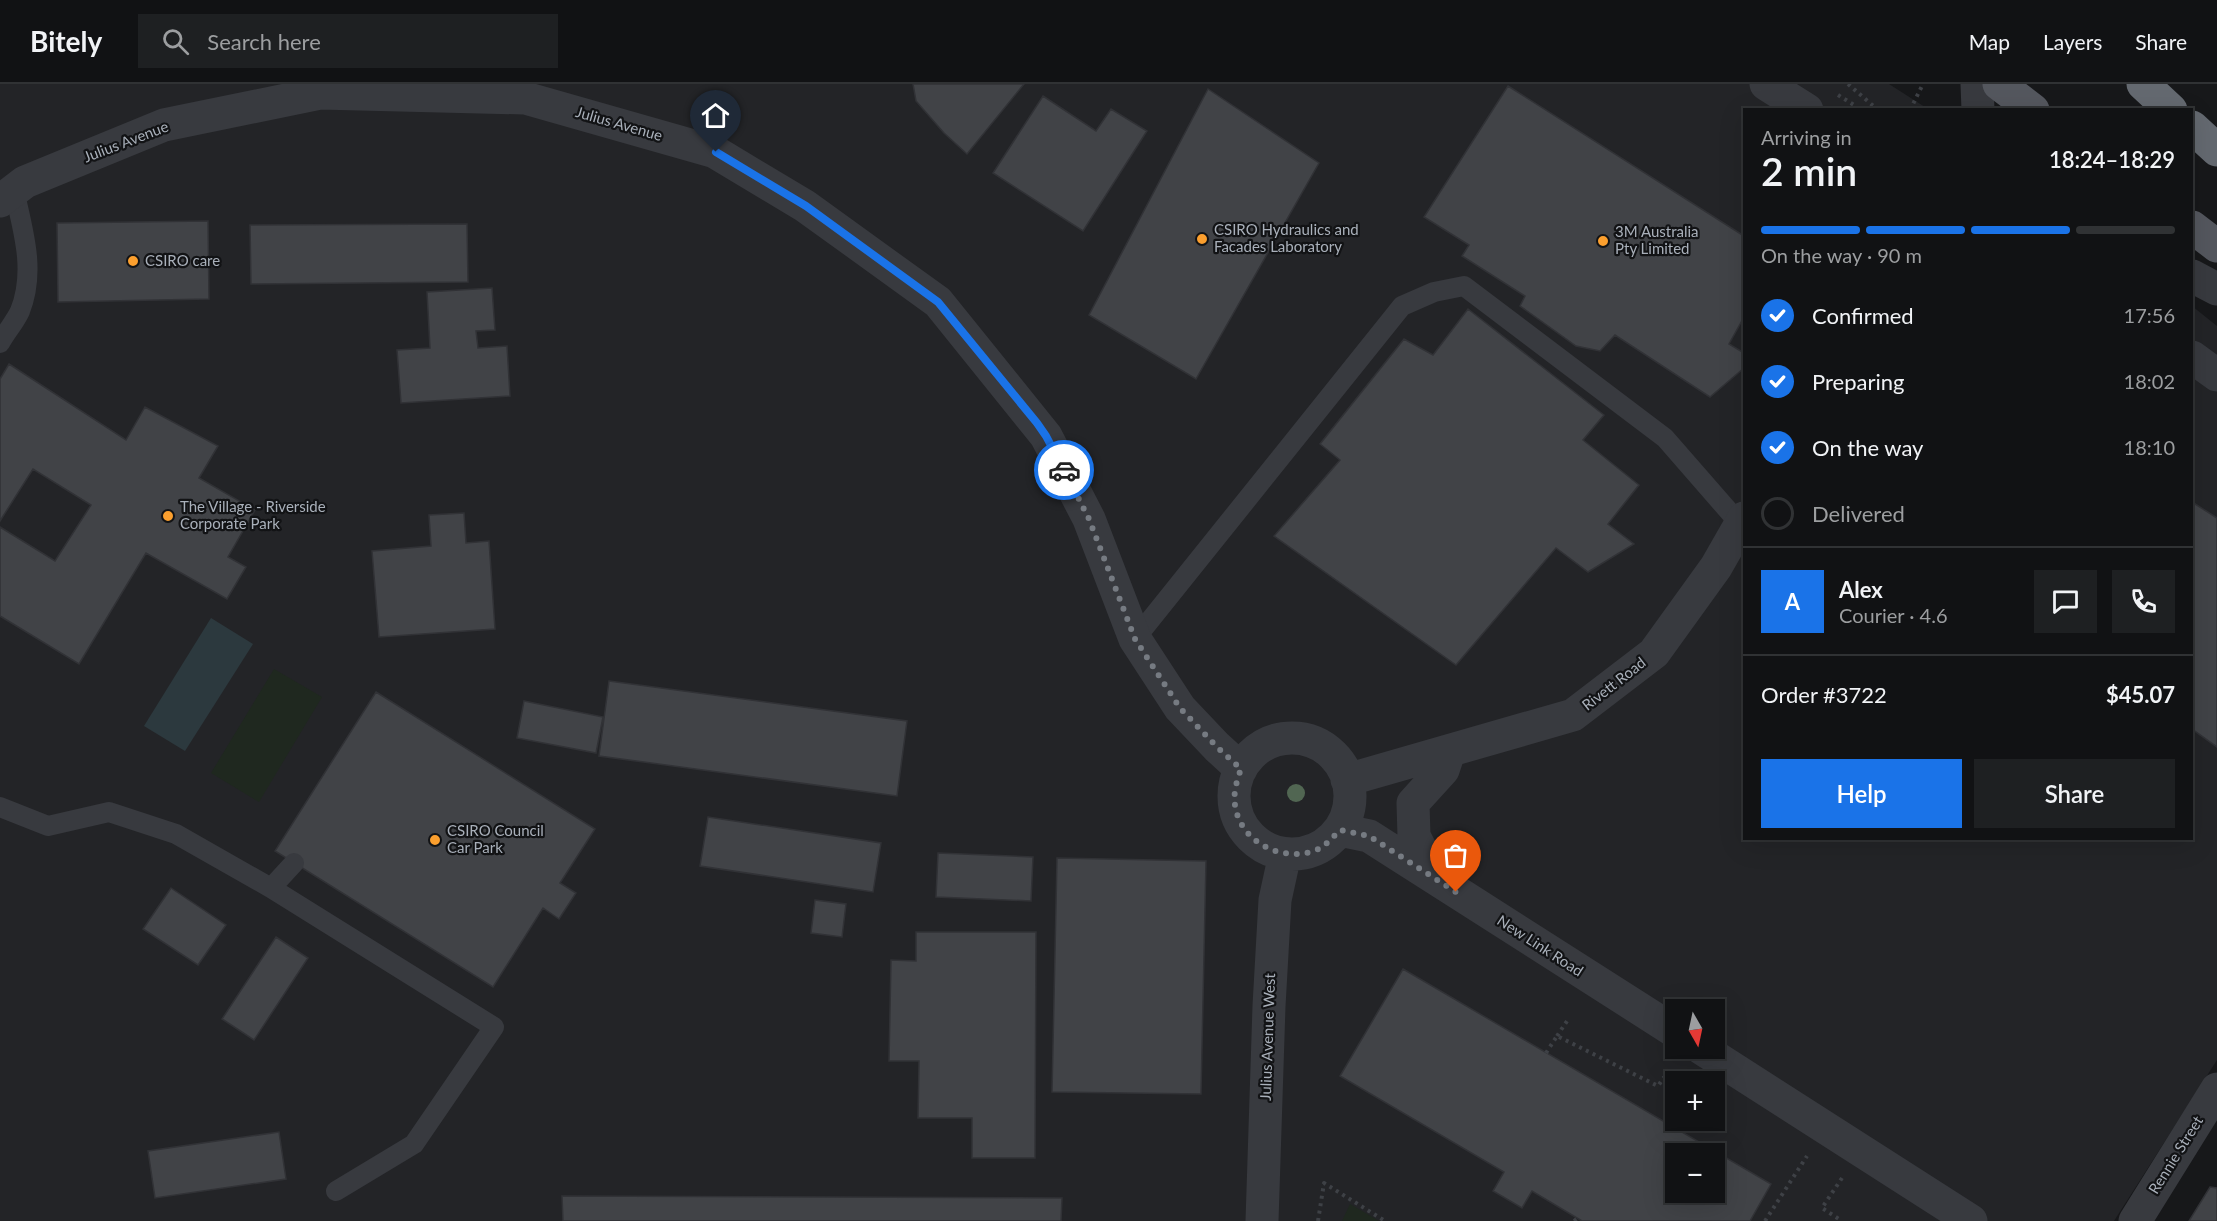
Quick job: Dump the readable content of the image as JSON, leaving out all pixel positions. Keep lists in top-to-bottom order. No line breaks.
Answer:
{"streets":{"street":["Julius Avenue","Rivett Road","New Link Road","Julius Avenue West","Rennie Street"]},"crossings":[["Julius Avenue","Rivett Road"],["Julius Avenue","New Link Road"],["Julius Avenue","Julius Avenue West"],["Rivett Road","New Link Road"],["Rivett Road","Julius Avenue West"],["New Link Road","Julius Avenue West"]],"places":["CSIRO Hydraulics and Facades Laboratory","3M Australia Pty Limited","CSIRO care","The Village - Riverside Corporate Park","CSIRO Council Car Park"],"north":"bottom","page":{"header":"Bitely","search":"Search here","nav":["Map","Layers","Share"],"heading":["2 min","Arriving in","18:24–18:29"],"panel":["Alex","Courier · 4.6","Order #3722","$45.07"],"bar":"On the way · 90 m","list":[["Confirmed","17:56"],["Preparing","18:02"],["On the way","18:10"],"Delivered"],"round":"A","buttons":["Help","Share"],"map_buttons":["+","−"]}}
